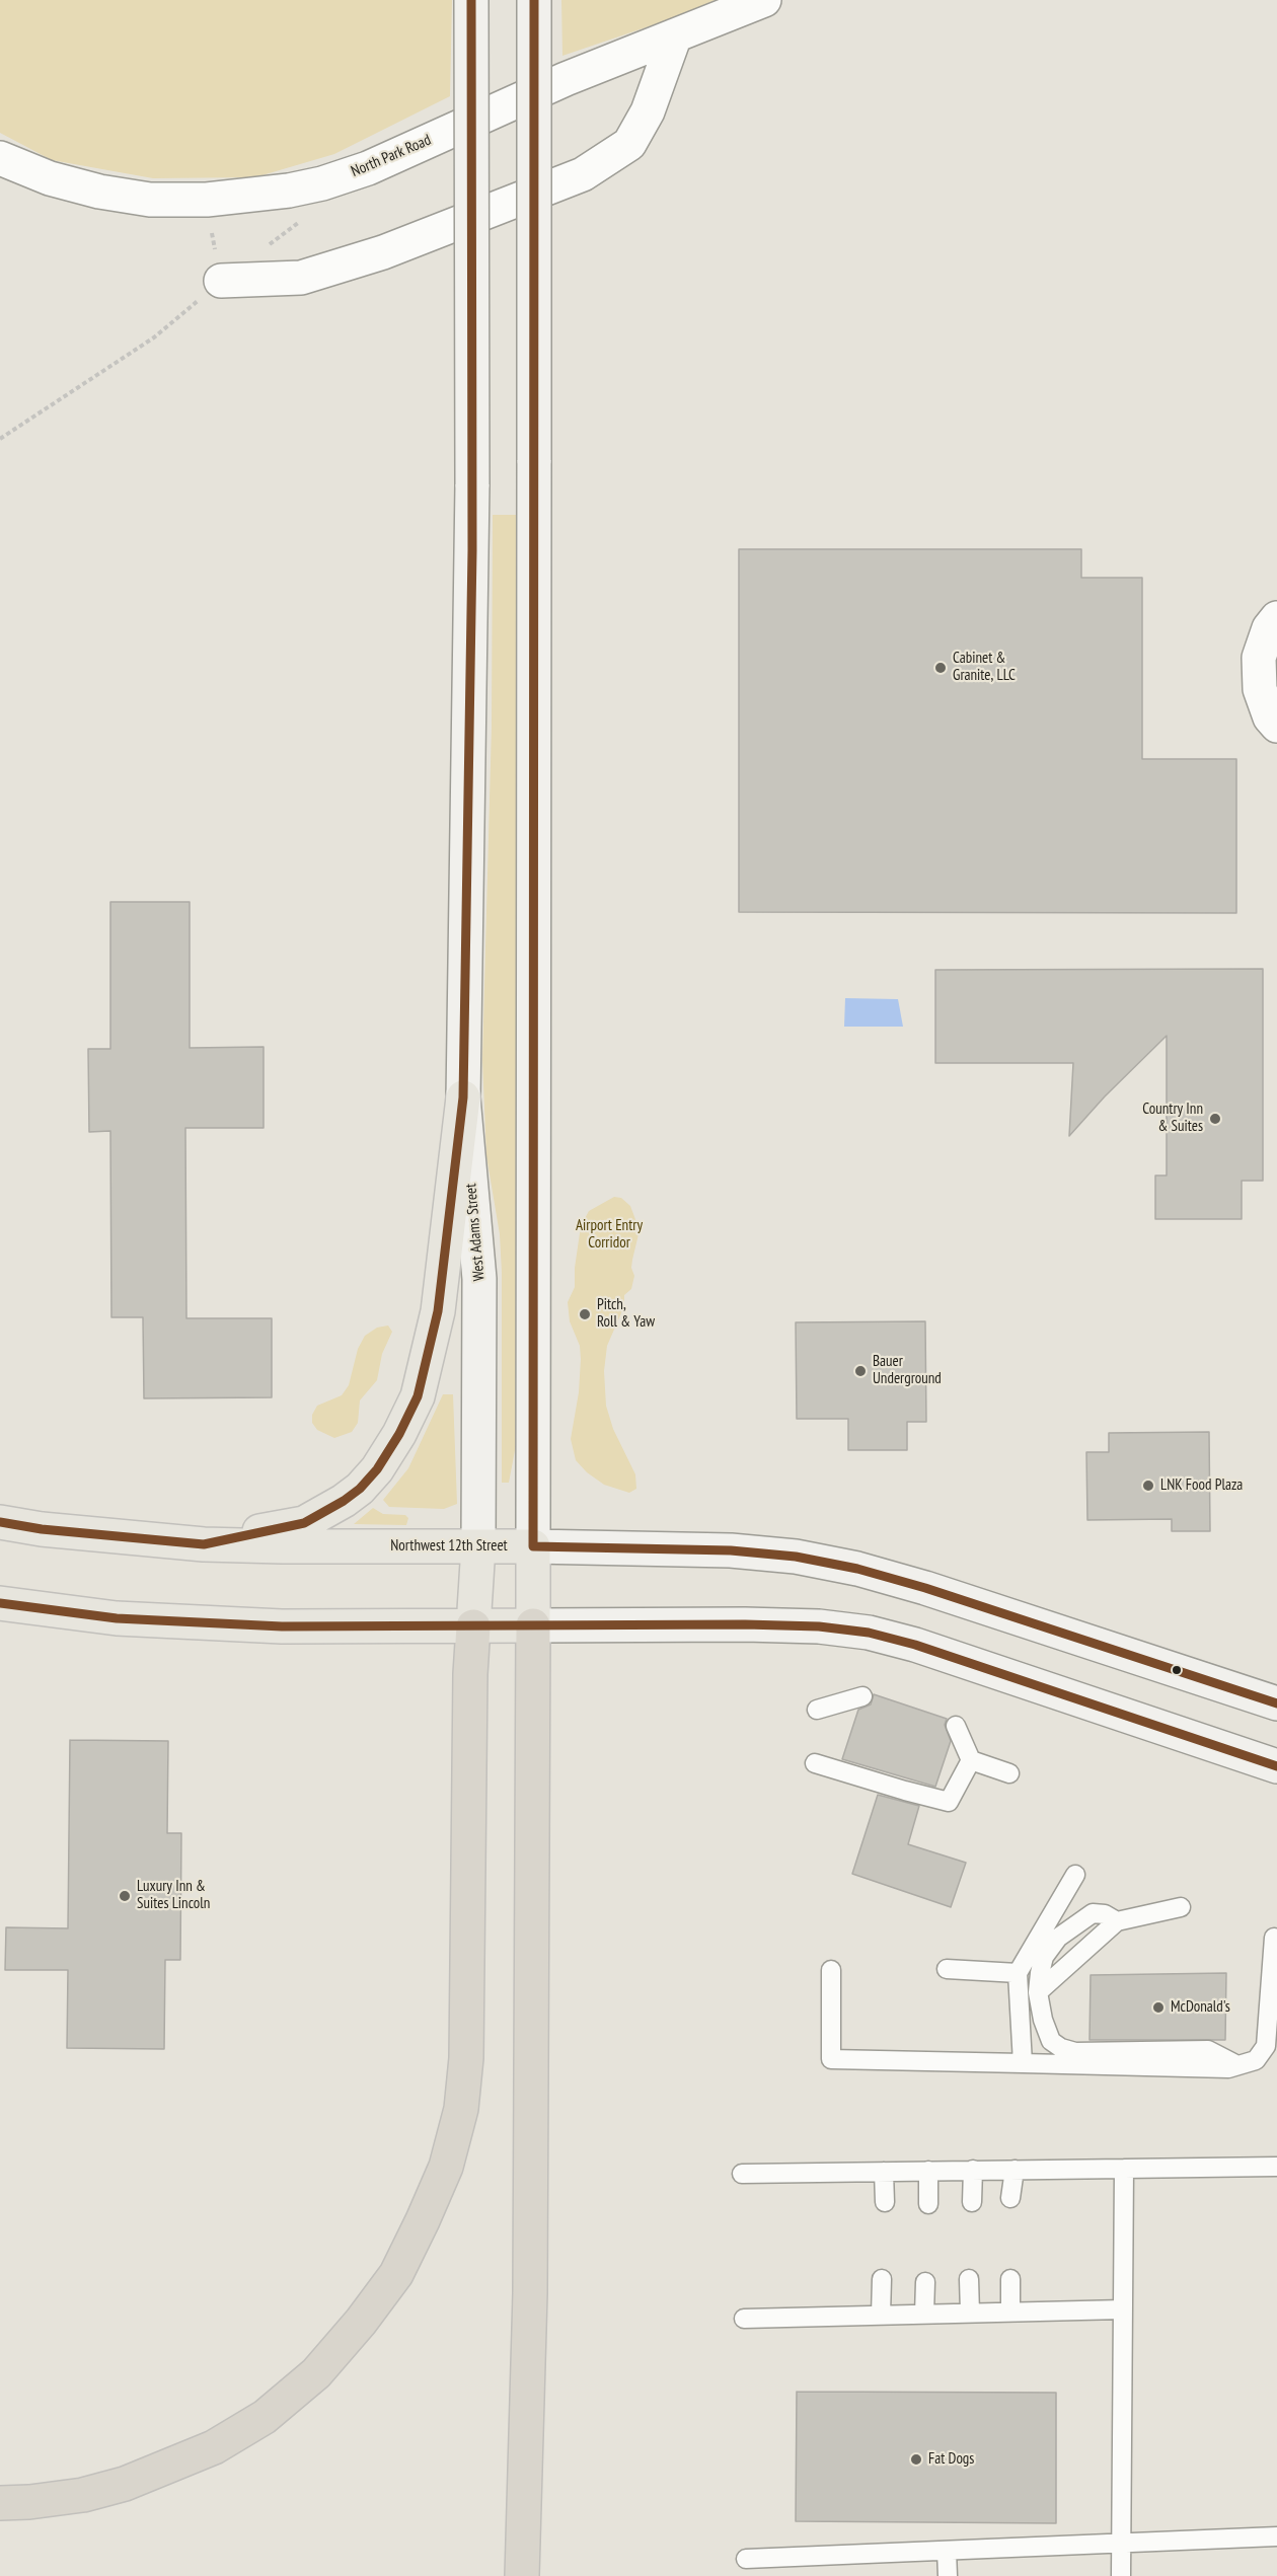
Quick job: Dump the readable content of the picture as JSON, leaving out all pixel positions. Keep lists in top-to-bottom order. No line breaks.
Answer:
{"streets":{"main road":["West Adams Street","Northwest 12th Street"],"street":["North Park Road"]},"crossings":[["West Adams Street","Northwest 12th Street"]],"parks":["Airport Entry Corridor"],"places":["Cabinet & Granite, LLC","Country Inn & Suites","Pitch, Roll & Yaw","Bauer Underground","LNK Food Plaza","Luxury Inn & Suites Lincoln","McDonald's","Fat Dogs"]}
